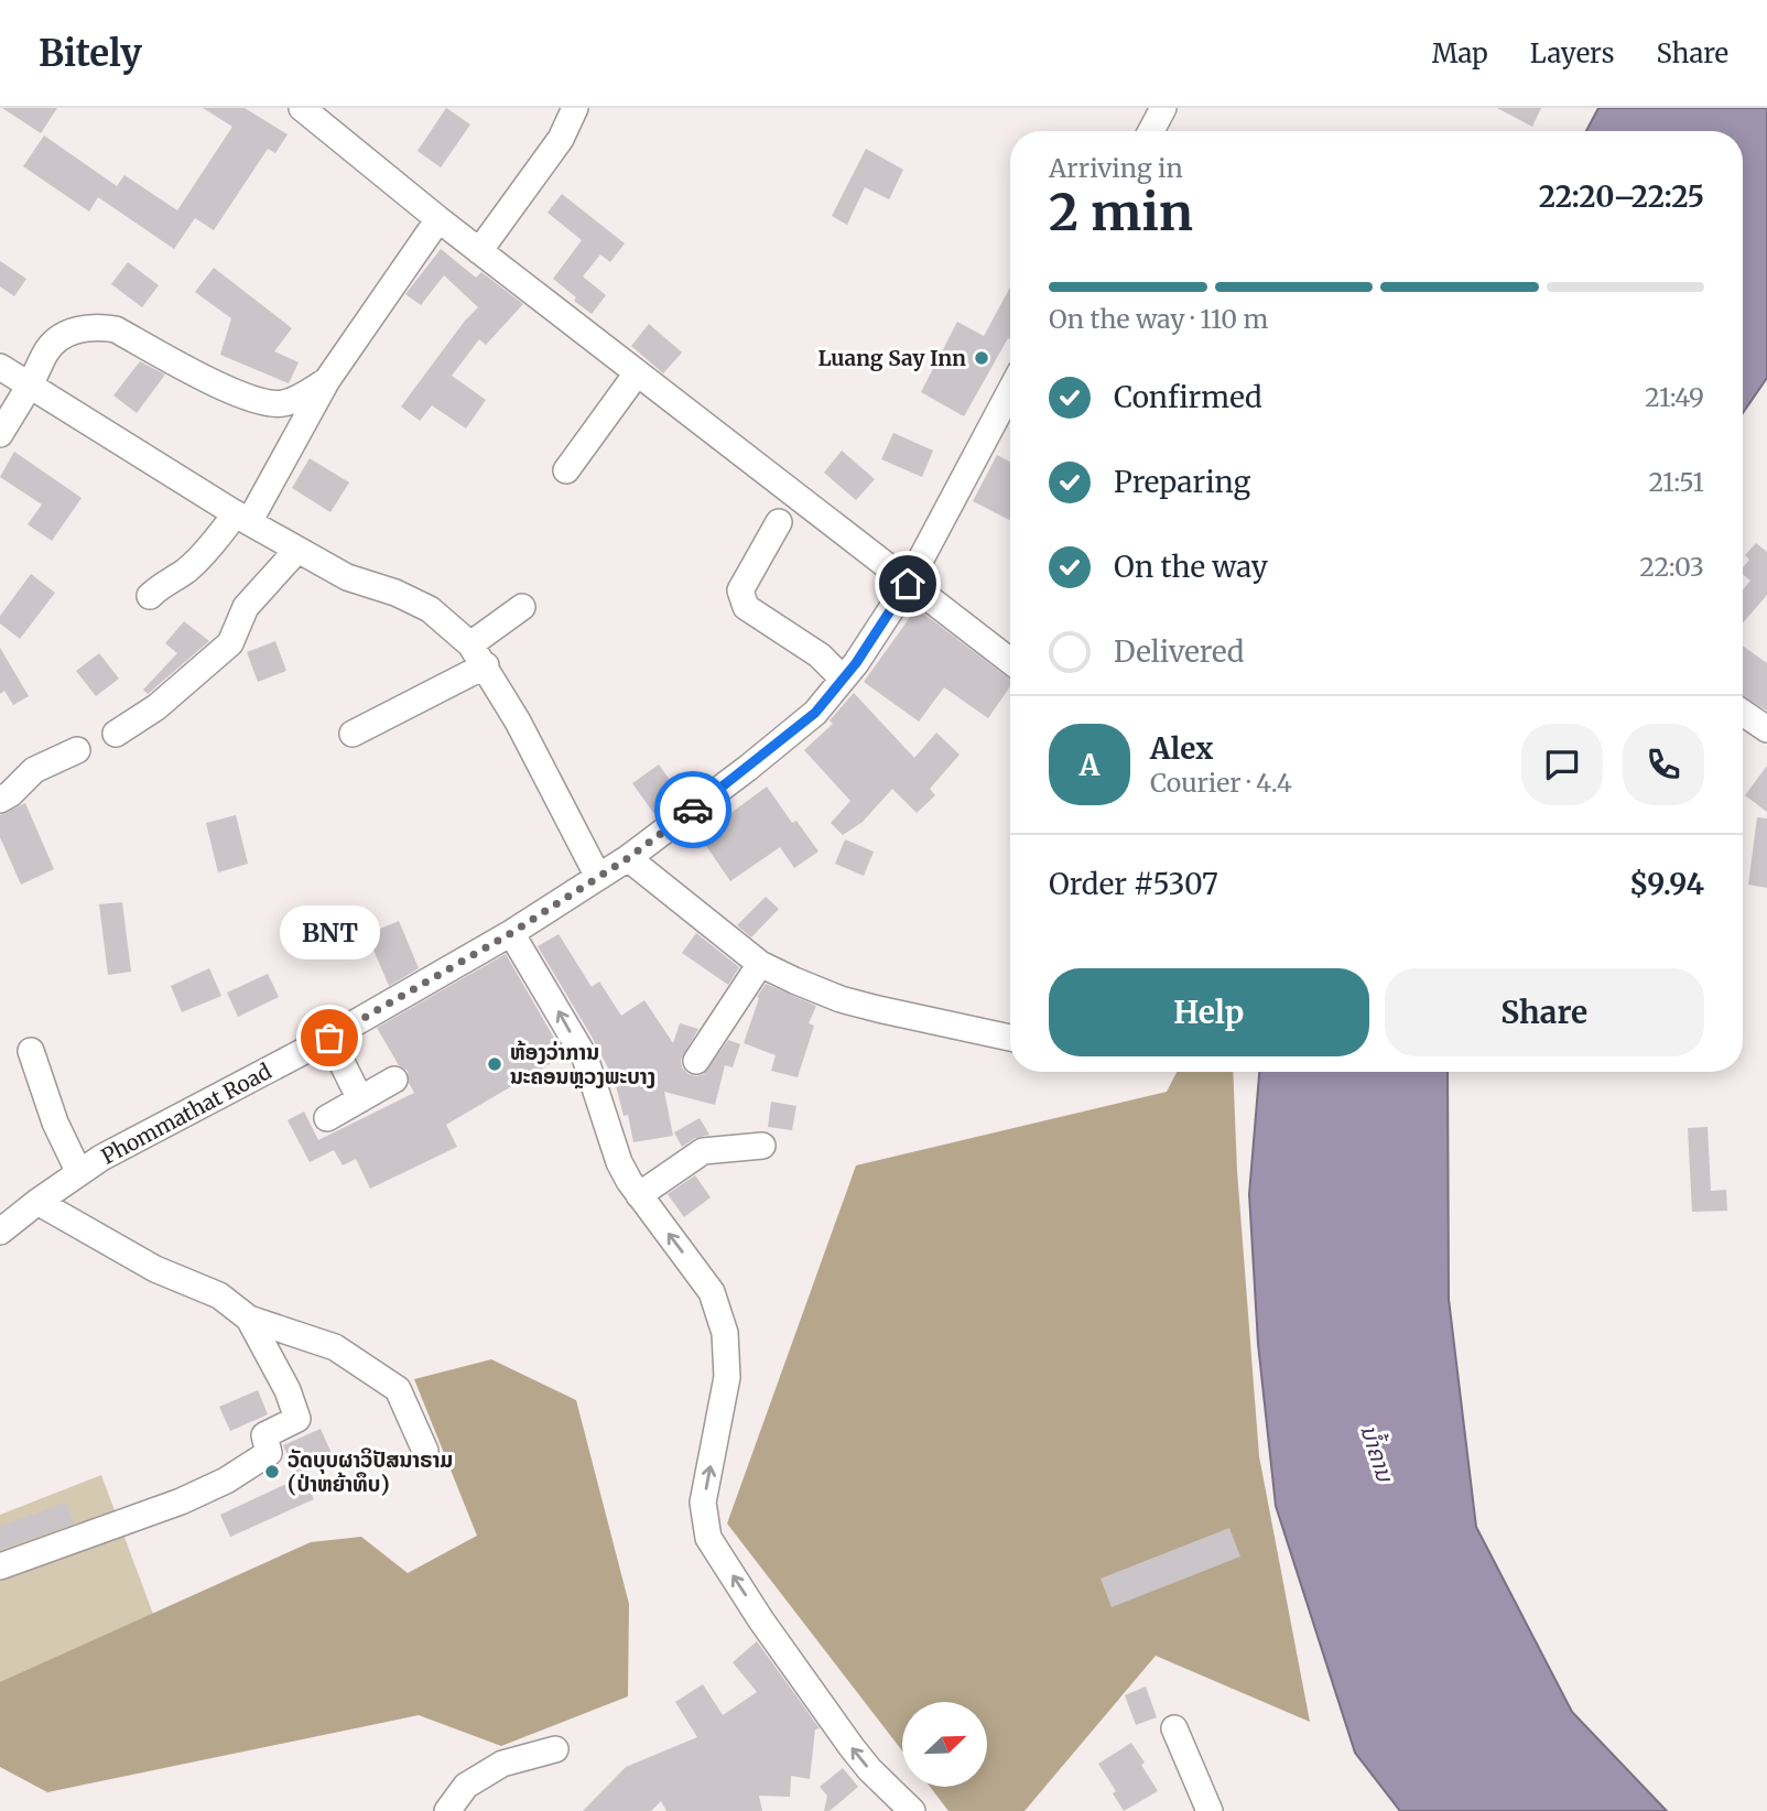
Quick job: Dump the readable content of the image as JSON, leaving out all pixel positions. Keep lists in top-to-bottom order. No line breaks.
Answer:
{"streets":{"street":["Phommathat Road"]},"water":["ນ້ຳຄານ"],"places":["Luang Say Inn","BNT","ຫ້ອງວ່າການ ນະຄອນຫຼວງພະບາງ","ວັດບຸບຜາວິປັສນາຣາມ (ປ່າຫຍ້າທຶບ)"],"north":"top right","page":{"header":"Bitely","nav":["Map","Layers","Share"],"heading":["2 min","Arriving in","22:20–22:25"],"panel":["Alex","Courier · 4.4","Order #5307","$9.94"],"bar":"On the way · 110 m","list":[["Confirmed","21:49"],["Preparing","21:51"],["On the way","22:03"],"Delivered"],"round":"A","bubble":"BNT","buttons":["Help","Share"]}}
